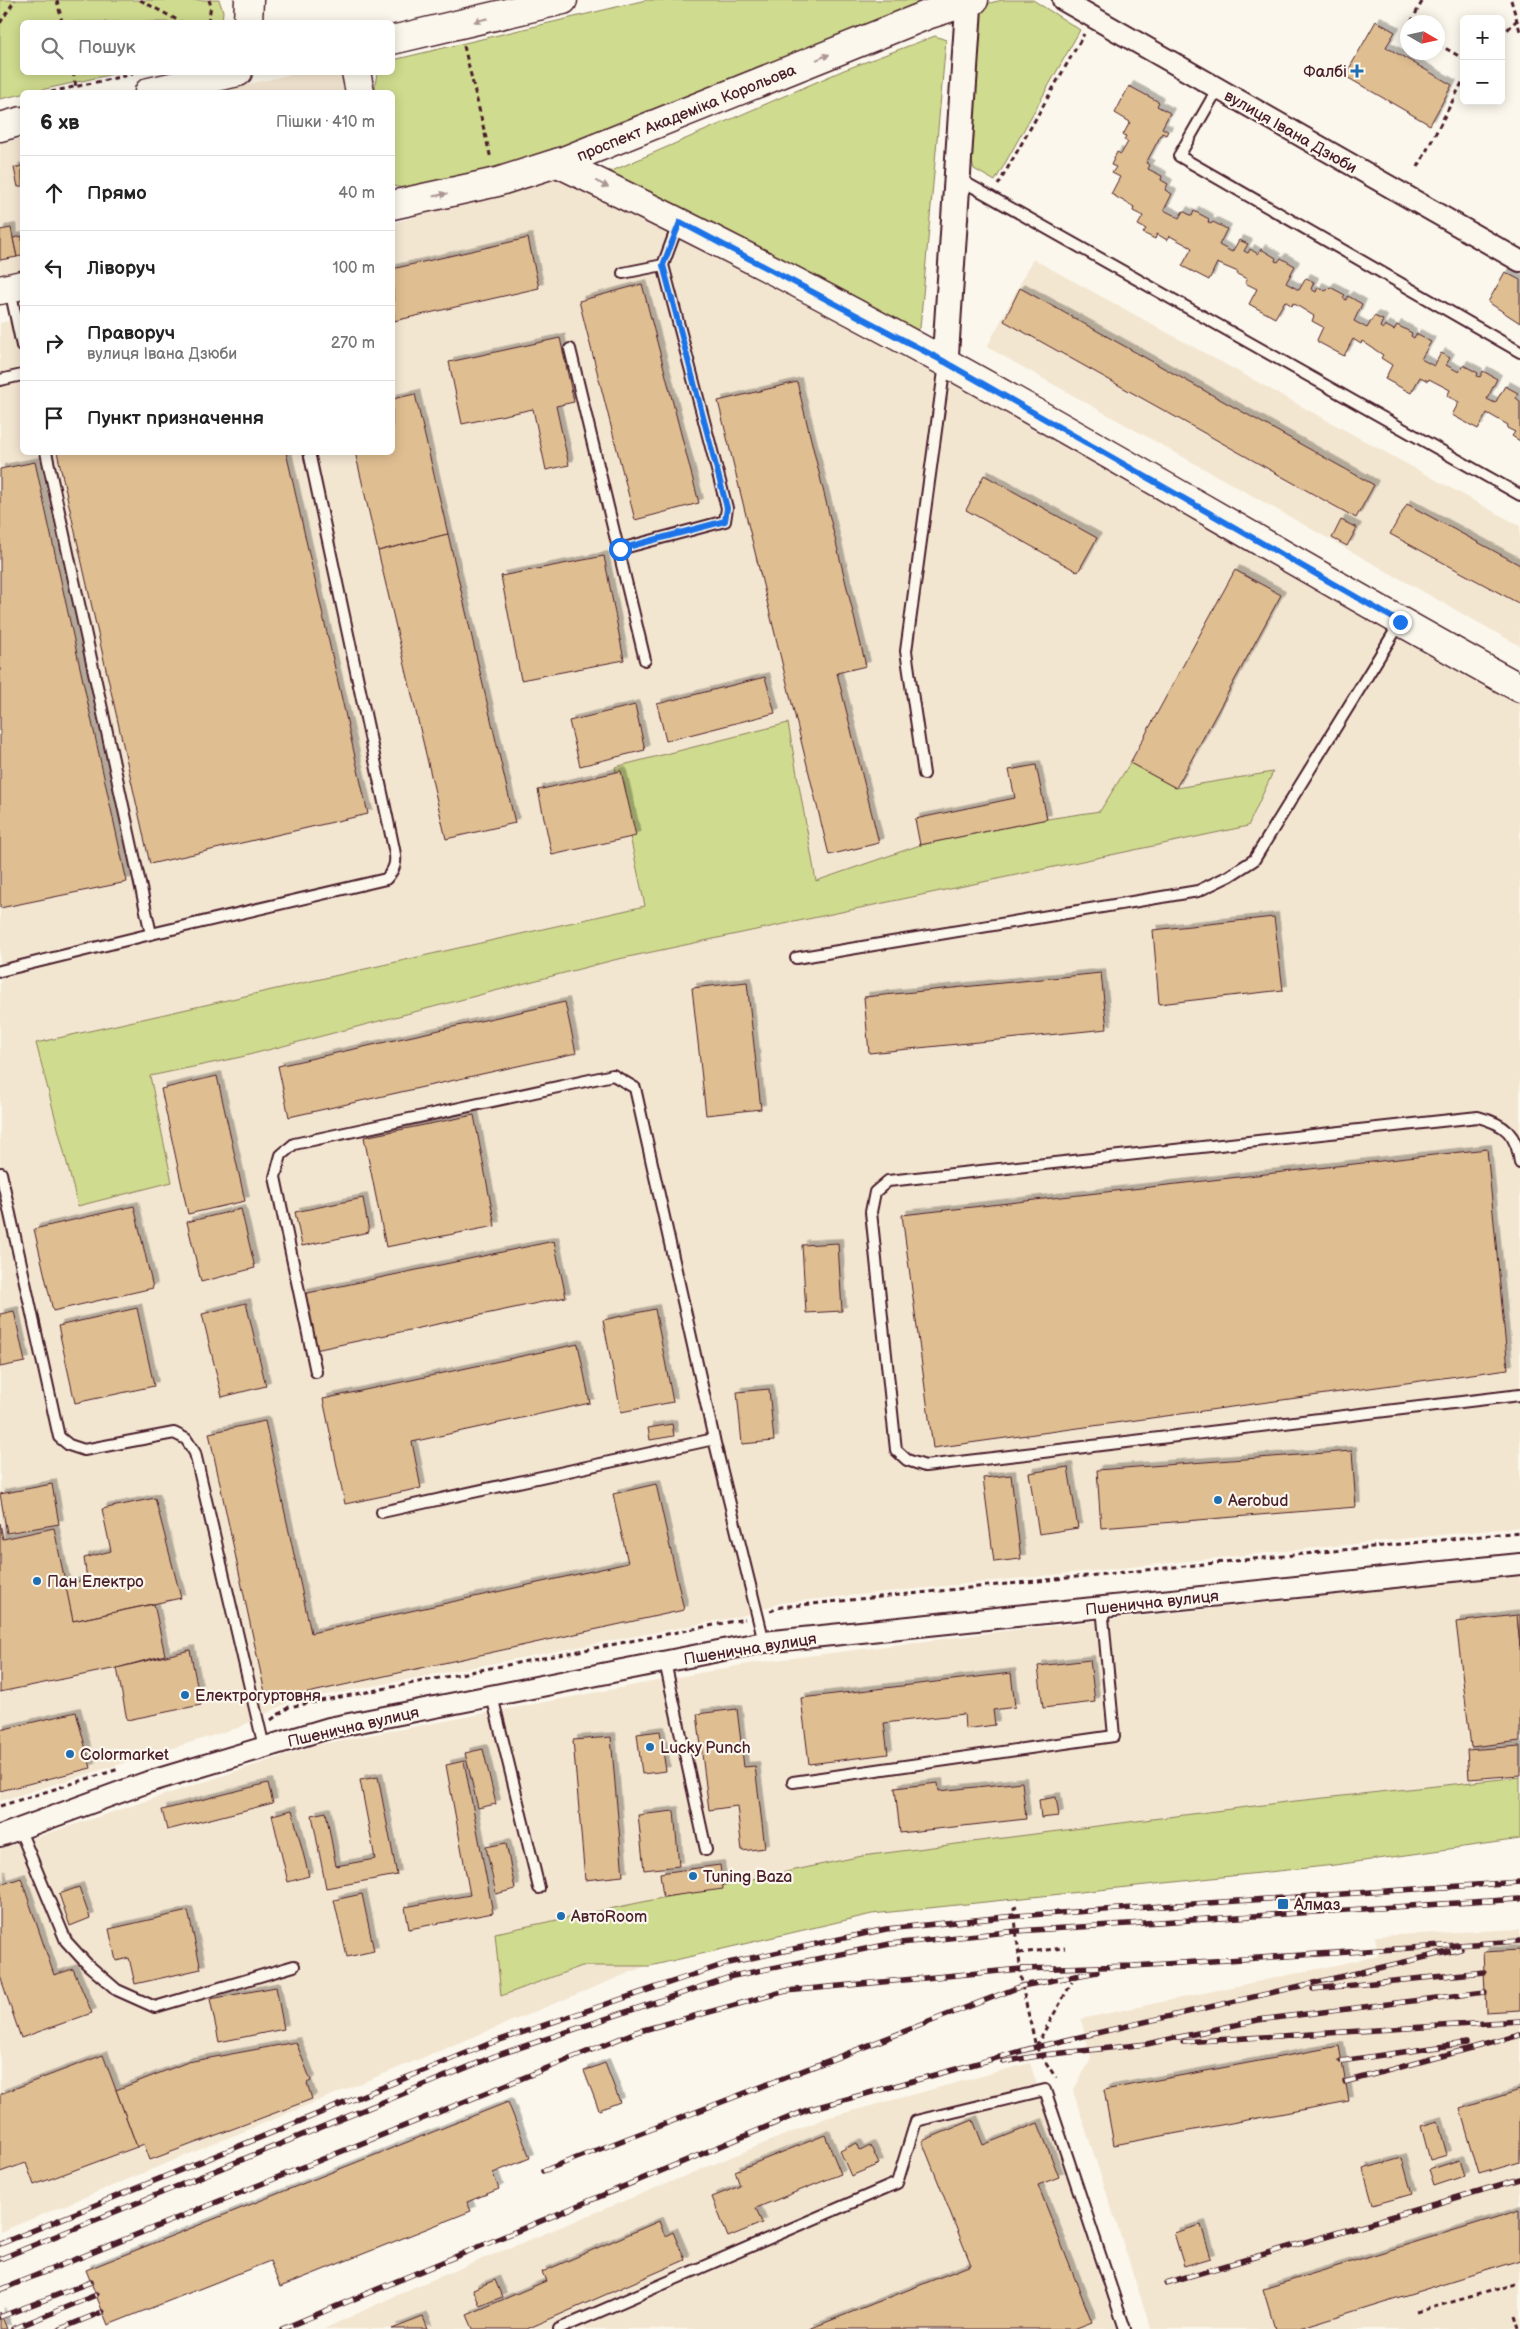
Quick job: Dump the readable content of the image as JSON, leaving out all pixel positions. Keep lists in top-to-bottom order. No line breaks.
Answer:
{"streets":{"main road":["проспект Академіка Корольова"],"street":["вулиця Івана Дзюби","Пшенична вулиця"]},"one_way":["проспект Академіка Корольова"],"places":{"health":["Фалбі"],"other":["Aerobud","Пан Електро","Електрогуртовня","Lucky Punch","Colormarket","Tuning Baza","АвтоRoom"],"transit":["Алмаз"]},"north":"right","page":{"map_buttons":["+","−"],"search":"Пошук","heading":["6 хв","Пішки · 410 m"],"list":[["Прямо","40 m"],["Ліворуч","100 m"],["Праворуч","вулиця Івана Дзюби","270 m"],"Пункт призначення"]}}
